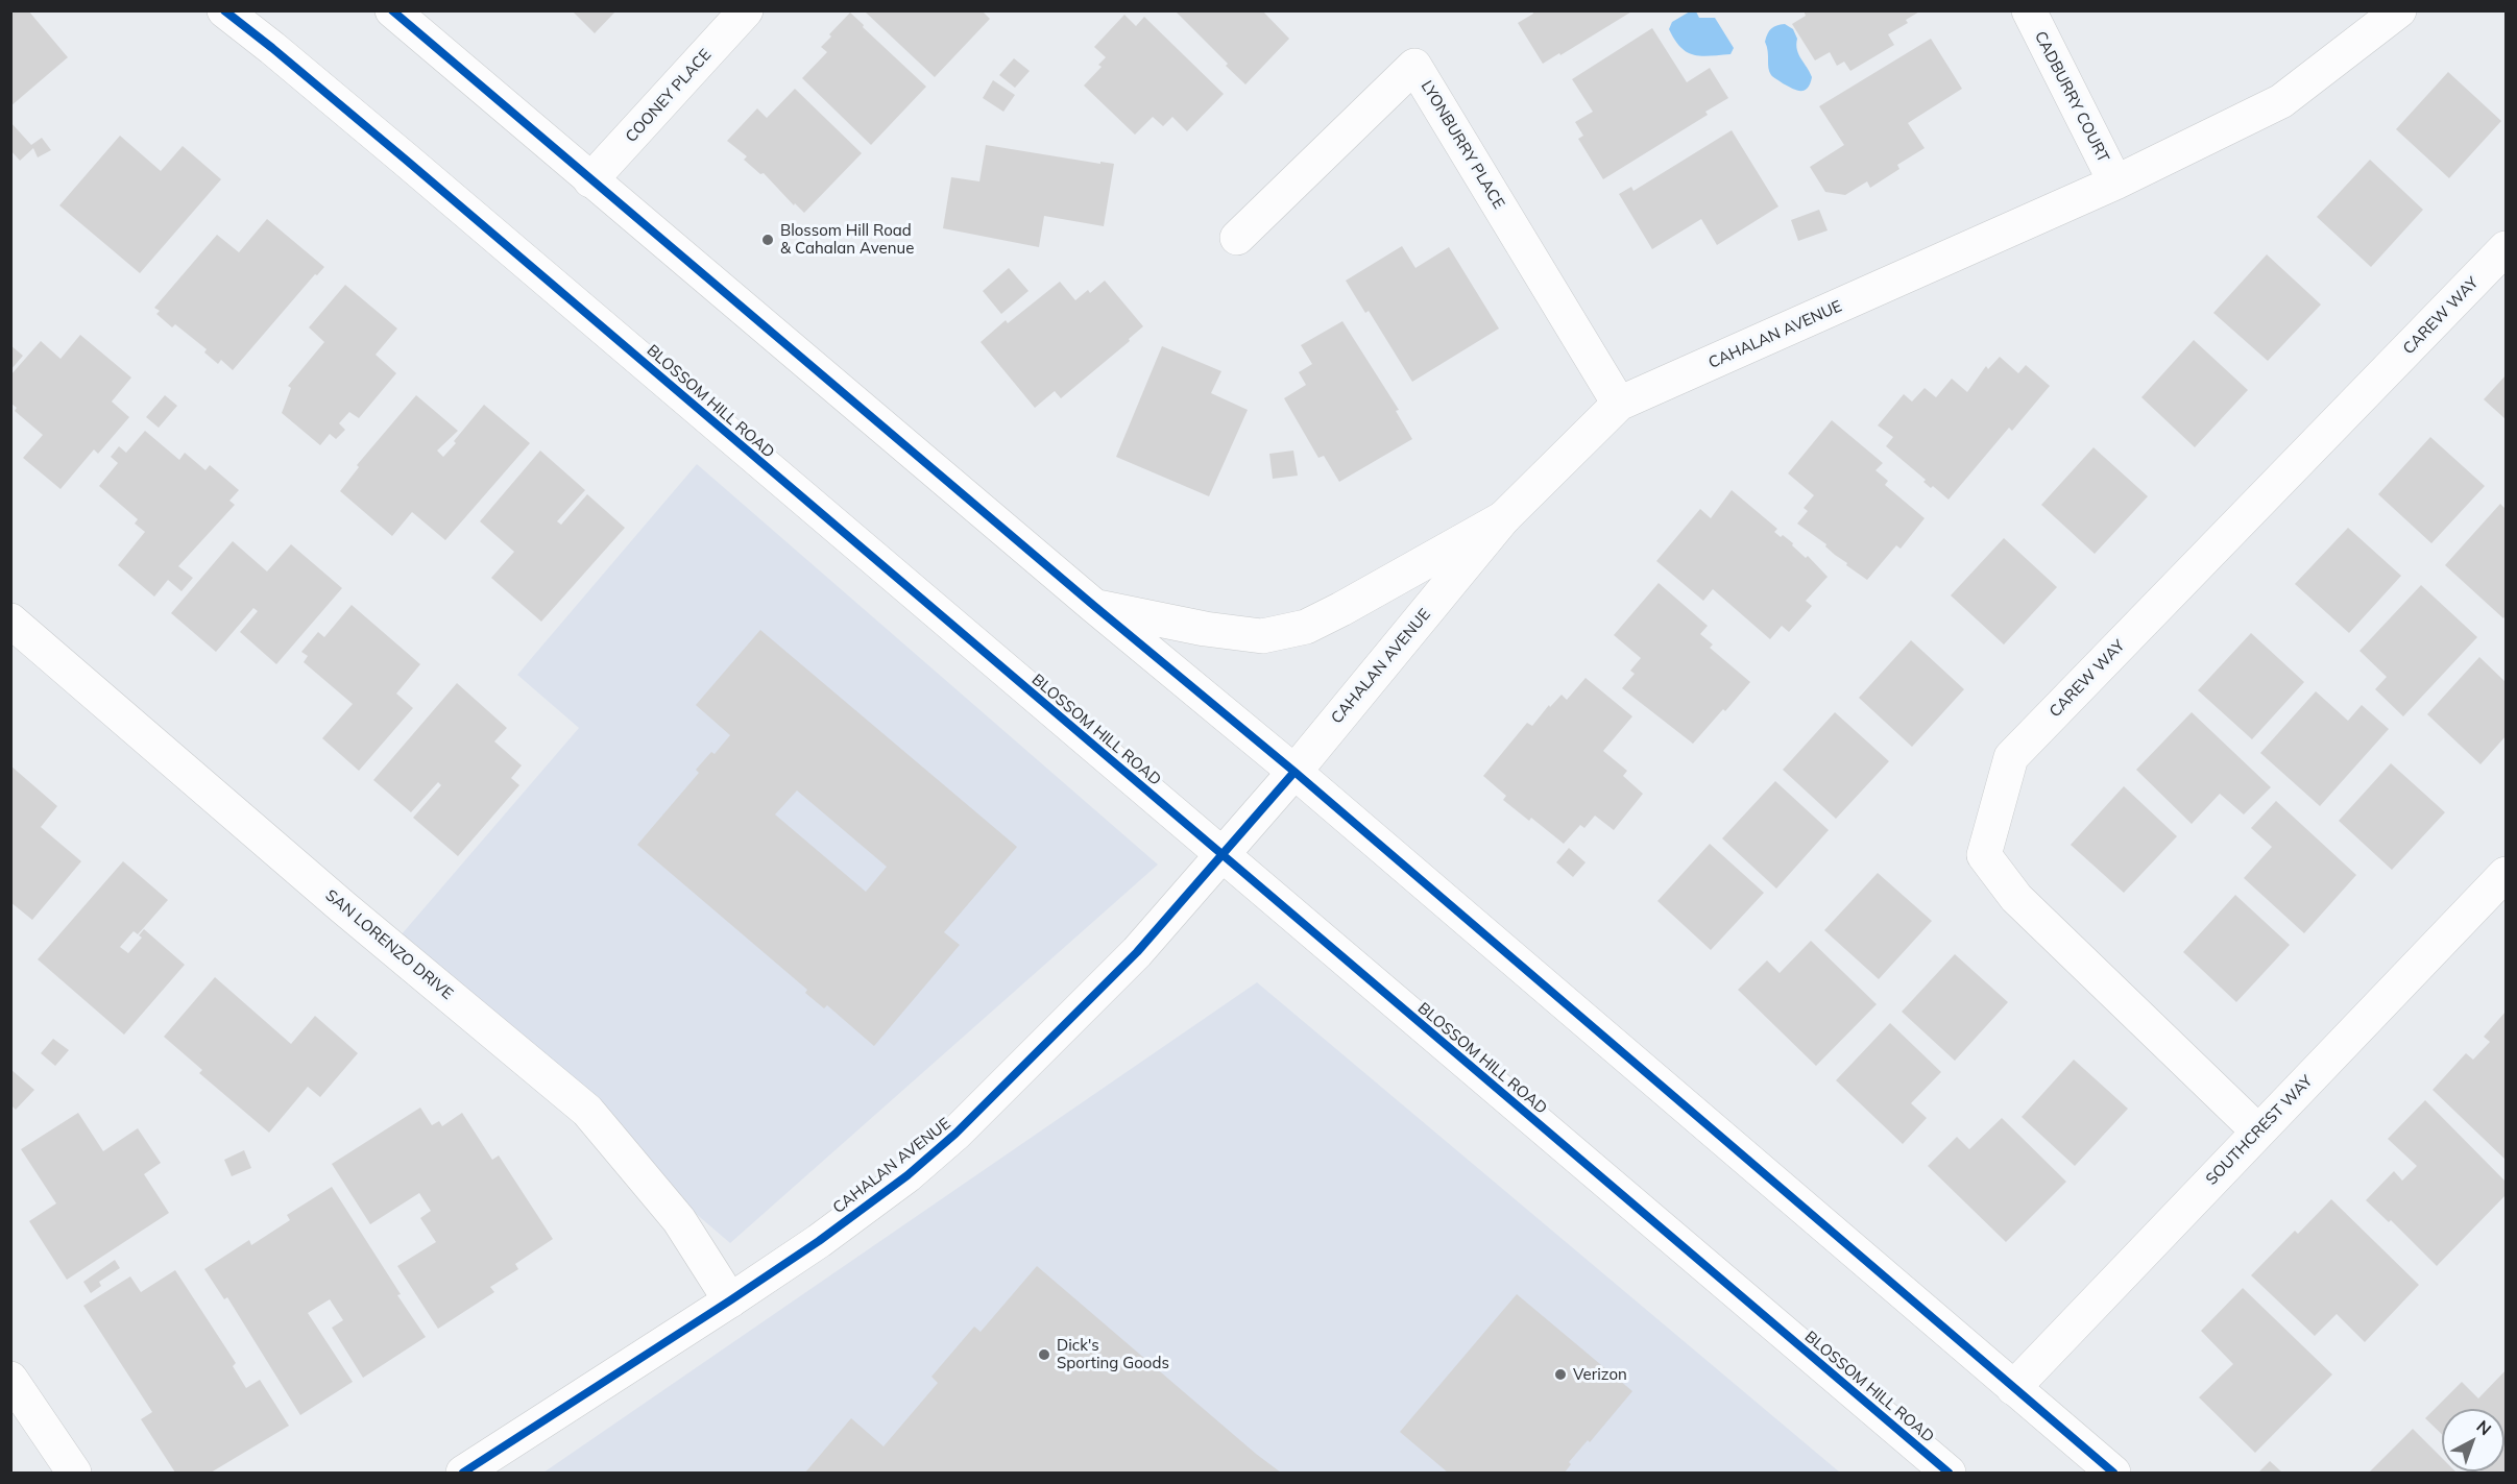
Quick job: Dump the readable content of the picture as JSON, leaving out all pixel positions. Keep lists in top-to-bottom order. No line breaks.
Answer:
{"streets":{"street":["COONEY PLACE","CADBURRY COURT","LYONBURRY PLACE","CAREW WAY","CAHALAN AVENUE","BLOSSOM HILL ROAD","SAN LORENZO DRIVE","SOUTHCREST WAY"]},"crossings":[["CADBURRY COURT","CAHALAN AVENUE"],["LYONBURRY PLACE","CAHALAN AVENUE"],["CAREW WAY","SOUTHCREST WAY"],["CAHALAN AVENUE","BLOSSOM HILL ROAD"],["CAHALAN AVENUE","SAN LORENZO DRIVE"]],"places":["Blossom Hill Road & Cahalan Avenue","Dick's Sporting Goods","Verizon"],"north":"top right"}
